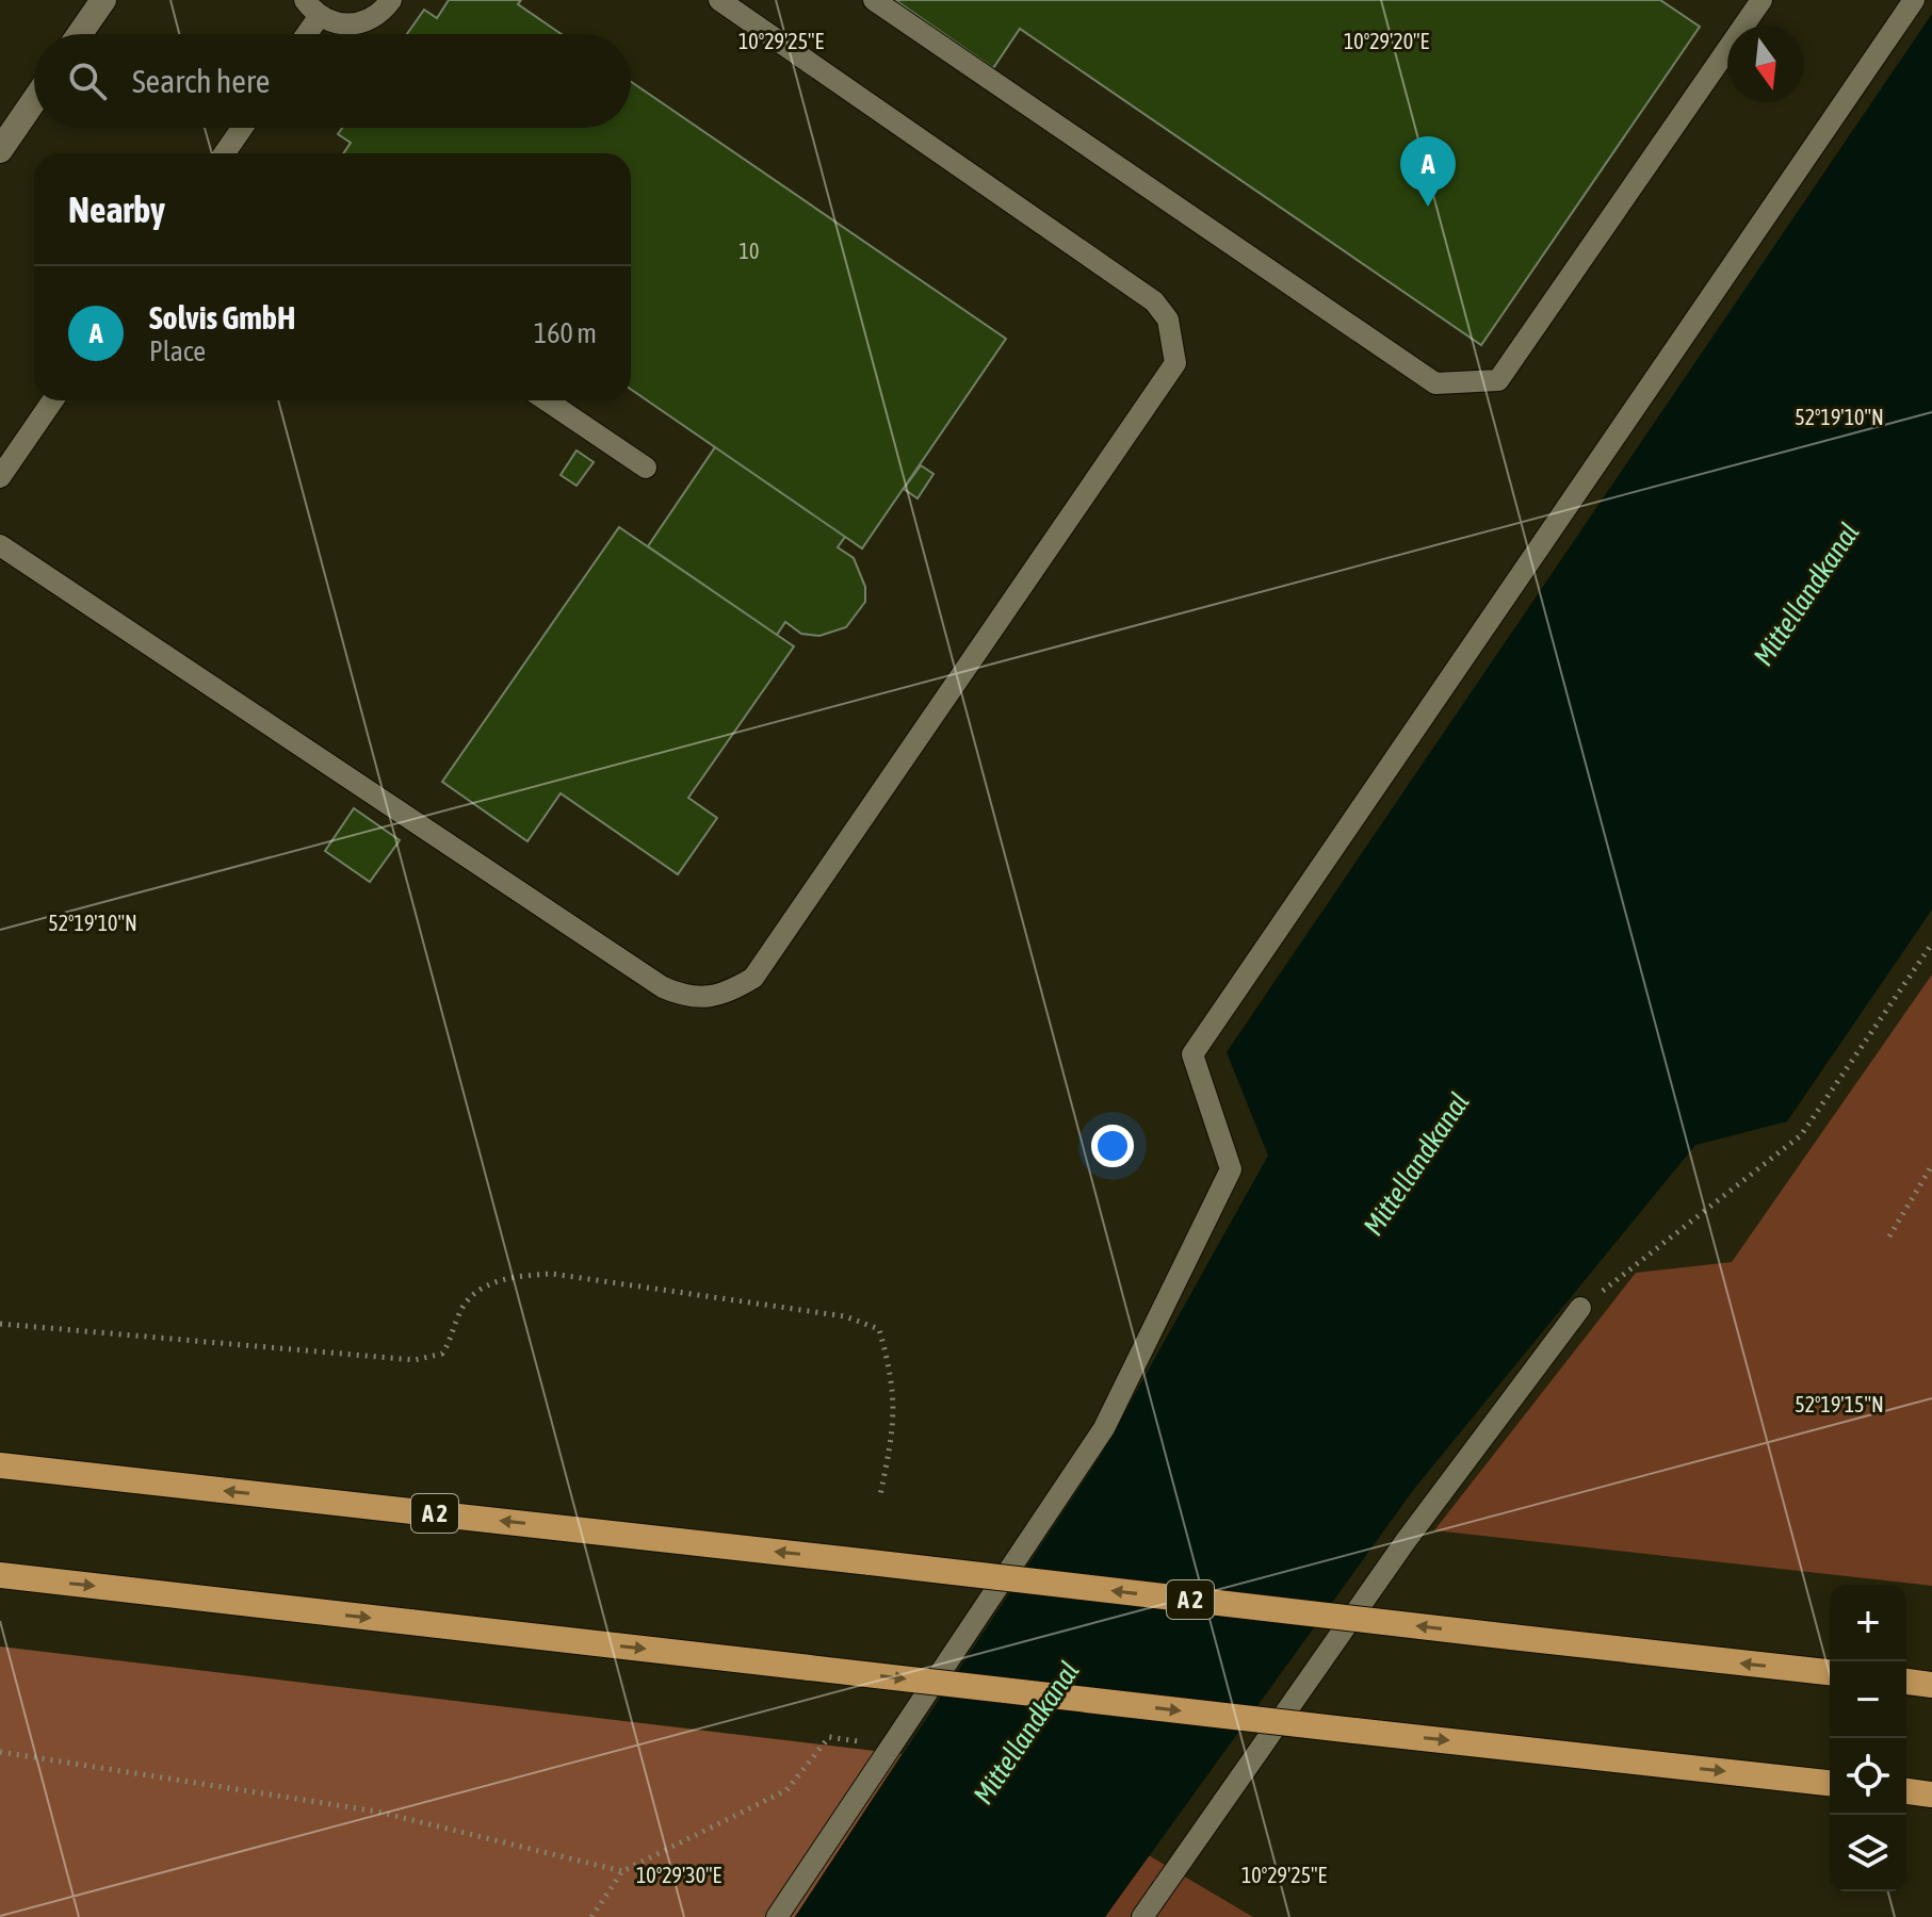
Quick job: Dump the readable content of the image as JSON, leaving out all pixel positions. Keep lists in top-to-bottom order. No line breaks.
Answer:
{"streets":{"highway":["A 2"]},"water":["Mittellandkanal"],"house_numbers":["10"],"north":"bottom","page":{"search":"Search here","pins":"A","heading":"Nearby","list":[{"mark":"A","name":"Solvis GmbH","note":"Place","value":"160 m"}],"map_buttons":["+","−"]},"coordinates":["10°29'25\"E","10°29'20\"E","52°19'10\"N","52°19'15\"N","10°29'30\"E"]}
